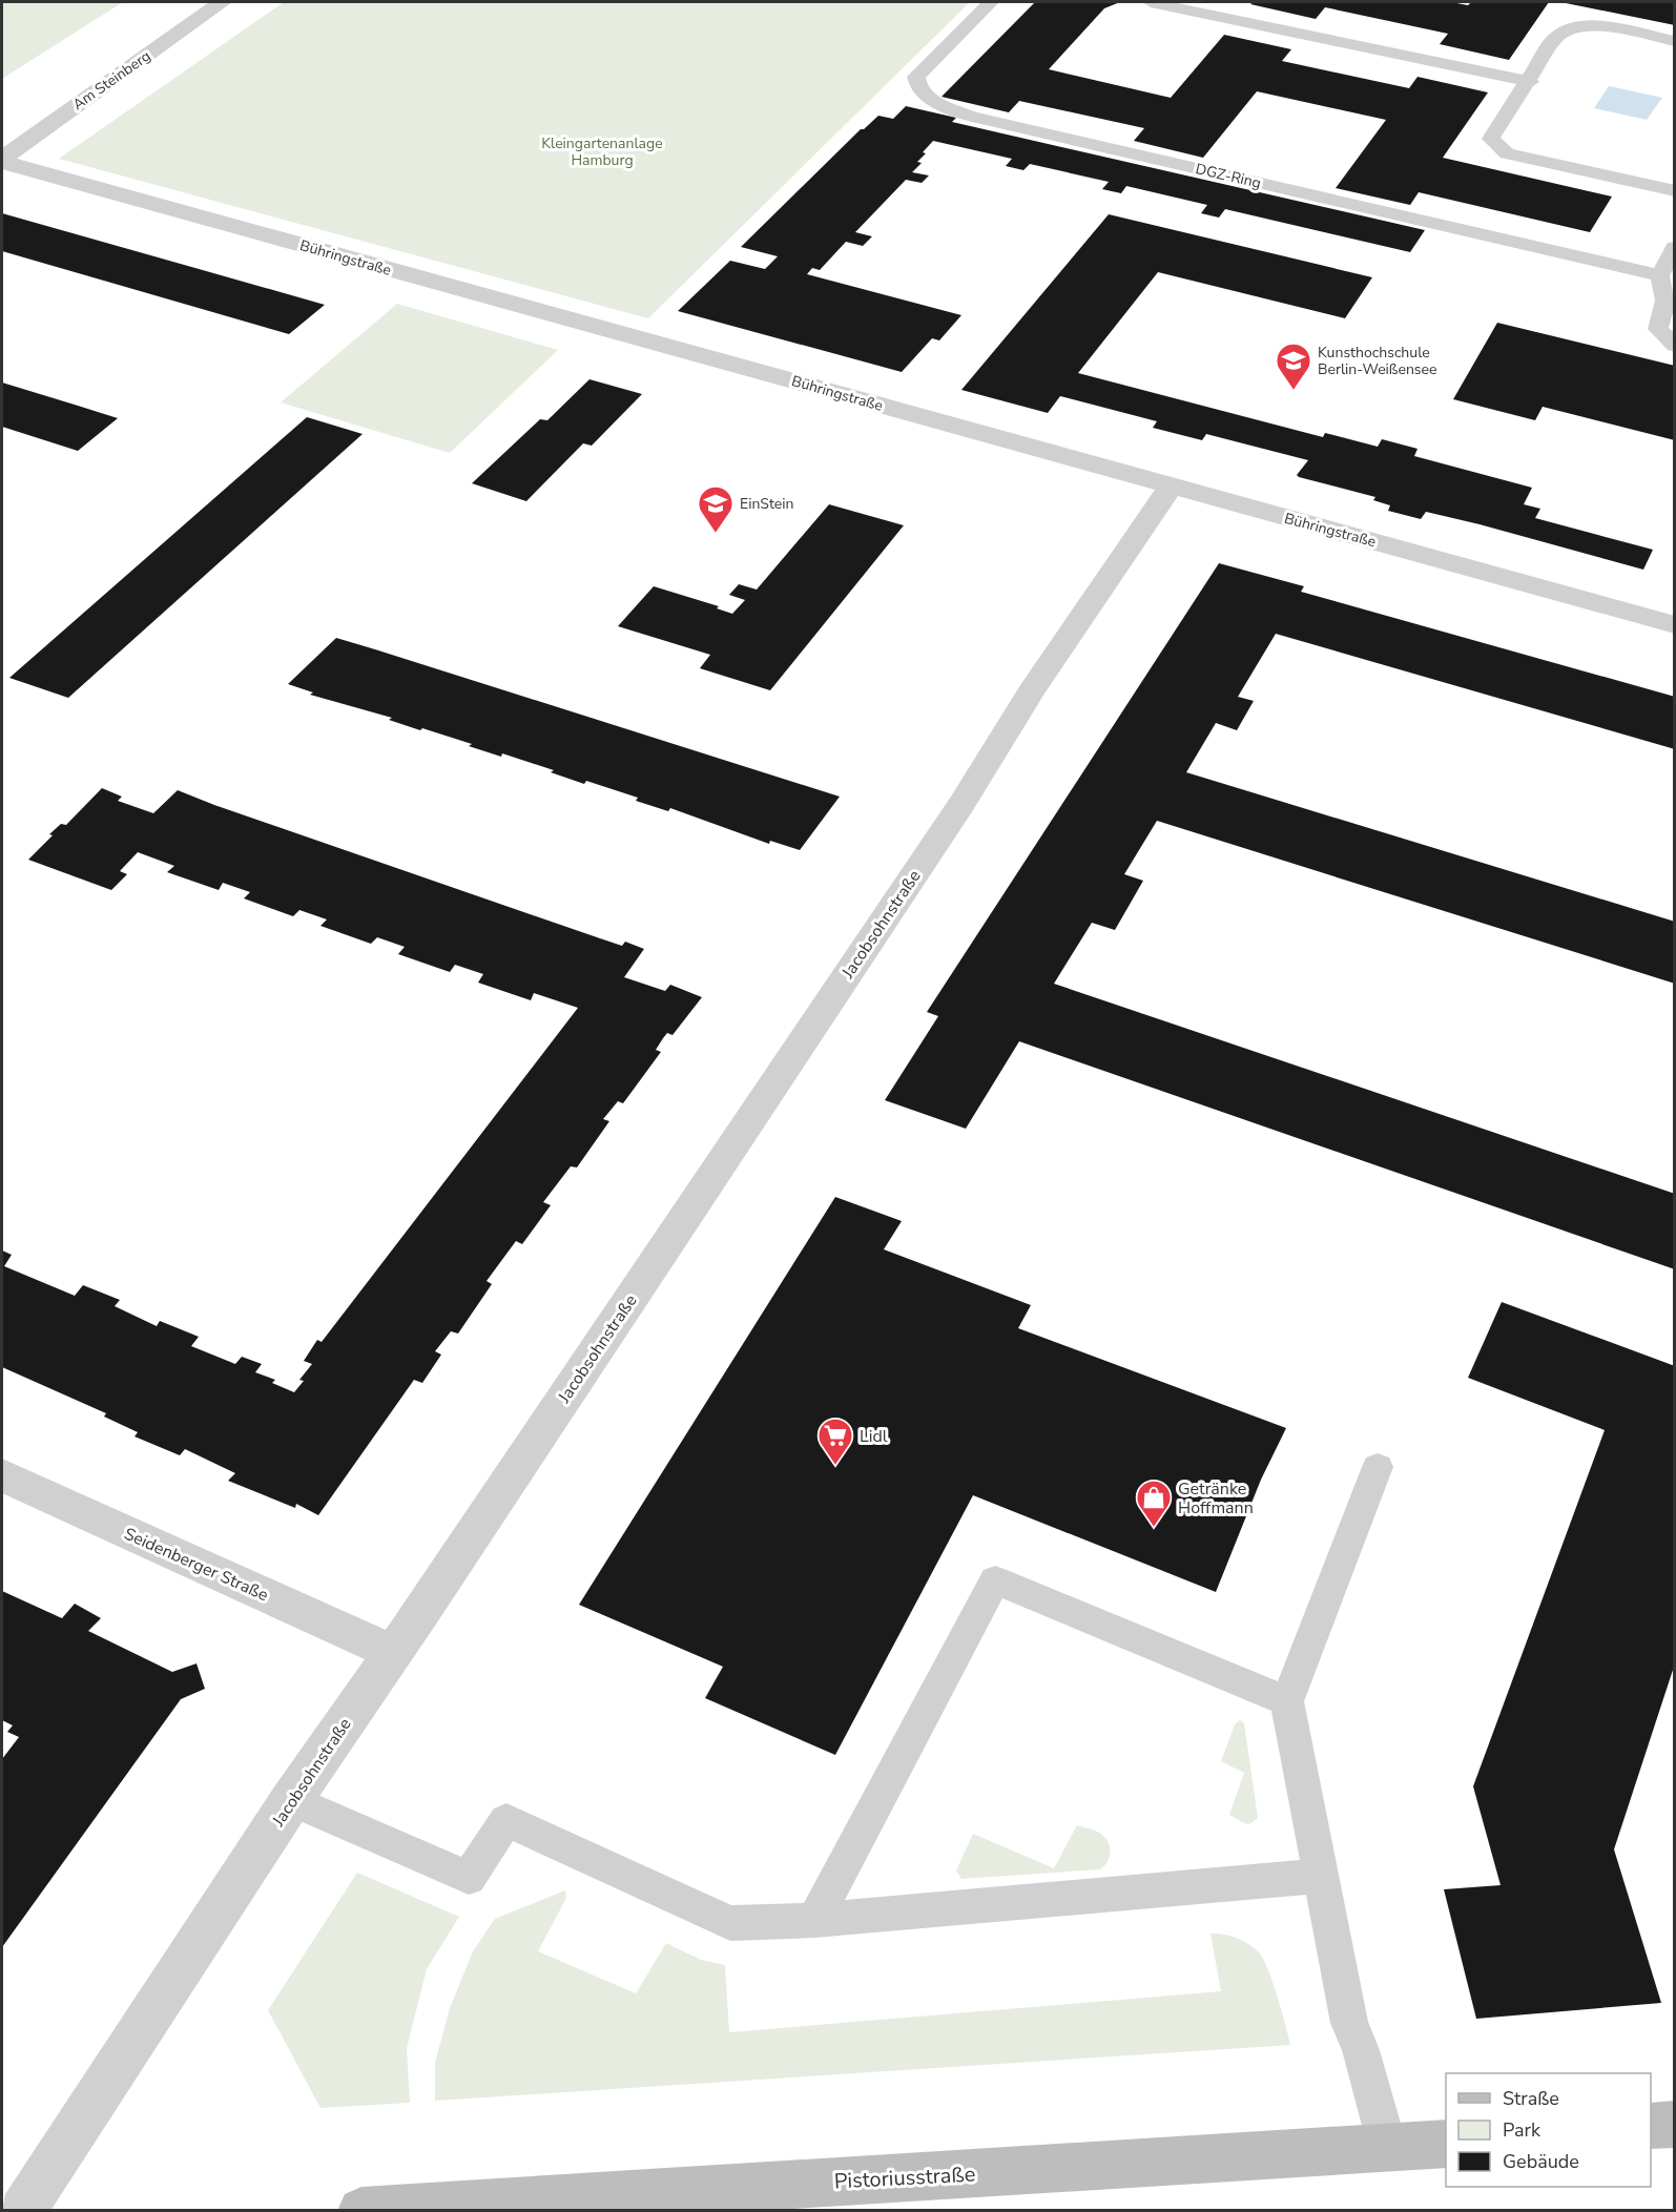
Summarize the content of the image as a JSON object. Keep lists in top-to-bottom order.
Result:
{
  "streets": {
    "street": [
      "Am Steinberg",
      "Bühringstraße",
      "Jacobsohnstraße",
      "Seidenberger Straße",
      "Pistoriusstraße"
    ],
    "lane": ["DGZ-Ring"]
  },
  "crossings": [
    ["Am Steinberg", "Bühringstraße"],
    ["Bühringstraße", "Jacobsohnstraße"],
    ["Jacobsohnstraße", "Seidenberger Straße"]
  ],
  "parks": ["Kleingartenanlage Hamburg"],
  "places": {
    "school or university": ["Kunsthochschule Berlin-Weißensee", "EinStein"],
    "supermarket": ["Lidl"],
    "shop": ["Getränke Hoffmann"]
  },
  "legend": ["Straße", "Park", "Gebäude"]
}
